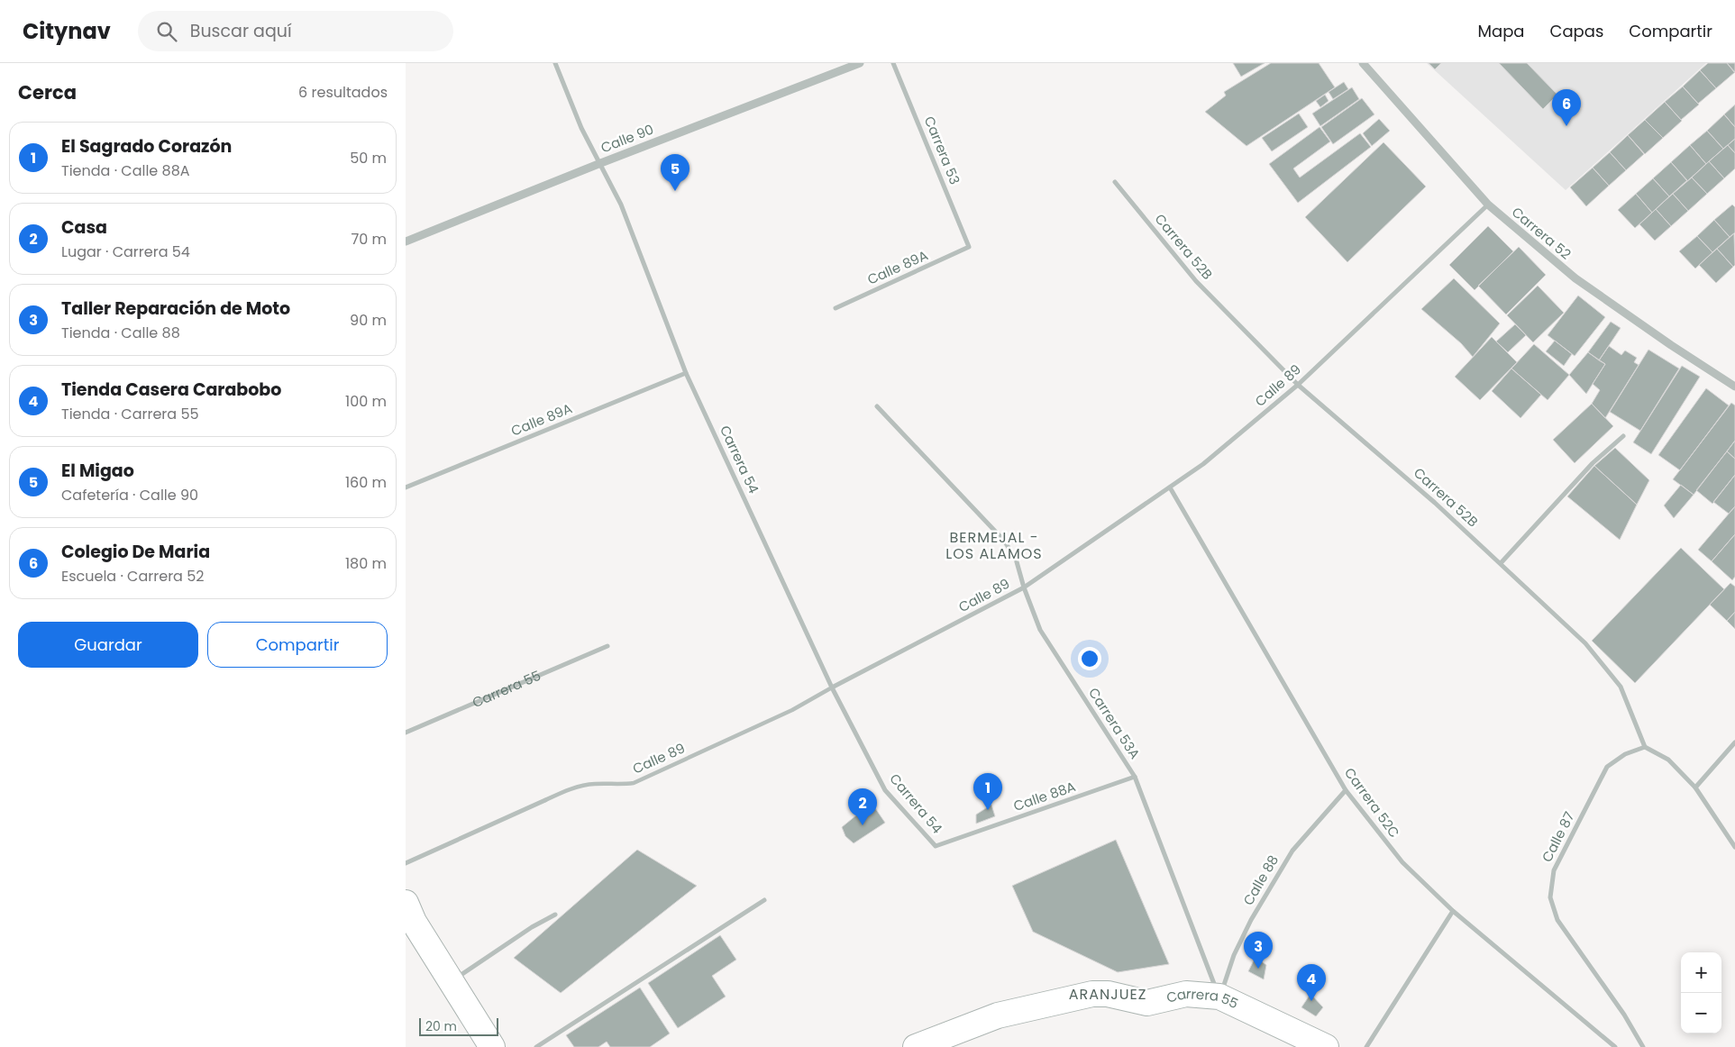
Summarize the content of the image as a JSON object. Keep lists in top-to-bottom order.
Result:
{
  "streets": {
    "main road": ["Carrera 55"],
    "street": [
      "Calle 90",
      "Carrera 53",
      "Carrera 52",
      "Carrera 52B",
      "Calle 89A",
      "Calle 89",
      "Carrera 54",
      "Carrera 53A",
      "Calle 88A",
      "Carrera 52C",
      "Calle 87",
      "Calle 88"
    ]
  },
  "crossings": [
    ["Calle 90", "Carrera 54"],
    ["Carrera 53", "Calle 89A"],
    ["Carrera 52", "Calle 89"],
    ["Carrera 52B", "Calle 89"],
    ["Carrera 52B", "Calle 87"],
    ["Calle 89A", "Carrera 54"],
    ["Calle 89", "Carrera 54"],
    ["Calle 89", "Carrera 53A"],
    ["Calle 89", "Carrera 52C"],
    ["Carrera 54", "Calle 88A"],
    ["Carrera 55", "Carrera 53A"],
    ["Carrera 55", "Calle 88"],
    ["Carrera 53A", "Calle 88A"],
    ["Carrera 53A", "Calle 88"],
    ["Carrera 52C", "Calle 88"]
  ],
  "districts": ["BERMEJAL - LOS ALAMOS", "ARANJUEZ"],
  "scale_bar": "20 m",
  "page": {
    "header": "Citynav",
    "search": "Buscar aquí",
    "nav": ["Mapa", "Capas", "Compartir"],
    "heading": ["Cerca", "6 resultados"],
    "pins": [
      "6",
      "5",
      "1",
      "2",
      "3",
      "4"
    ],
    "list": [
      {
        "mark": "1",
        "name": "El Sagrado Corazón",
        "note": "Tienda · Calle 88A",
        "value": "50 m"
      },
      {
        "mark": "2",
        "name": "Casa",
        "note": "Lugar · Carrera 54",
        "value": "70 m"
      },
      {
        "mark": "3",
        "name": "Taller Reparación de Moto",
        "note": "Tienda · Calle 88",
        "value": "90 m"
      },
      {
        "mark": "4",
        "name": "Tienda Casera Carabobo",
        "note": "Tienda · Carrera 55",
        "value": "100 m"
      },
      {
        "mark": "5",
        "name": "El Migao",
        "note": "Cafetería · Calle 90",
        "value": "160 m"
      },
      {
        "mark": "6",
        "name": "Colegio De Maria",
        "note": "Escuela · Carrera 52",
        "value": "180 m"
      }
    ],
    "buttons": ["Guardar", "Compartir"],
    "map_buttons": ["+", "−"],
    "scale": "20 m"
  }
}
